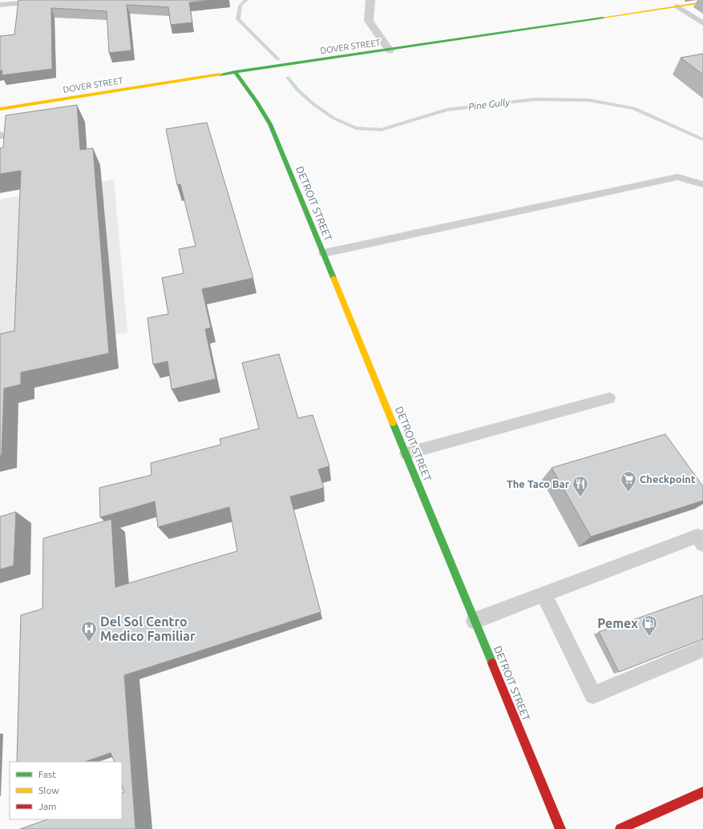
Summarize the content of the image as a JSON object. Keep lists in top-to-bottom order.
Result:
{
  "streets": {
    "street": ["DOVER STREET", "DETROIT STREET"]
  },
  "crossings": [
    ["DOVER STREET", "DETROIT STREET"]
  ],
  "water": ["Pine Gully"],
  "places": {
    "supermarket": ["Checkpoint"],
    "restaurant": ["The Taco Bar"],
    "fuel station": ["Pemex"],
    "hospital": ["Del Sol Centro Medico Familiar"]
  },
  "legend": ["Fast", "Slow", "Jam"]
}
